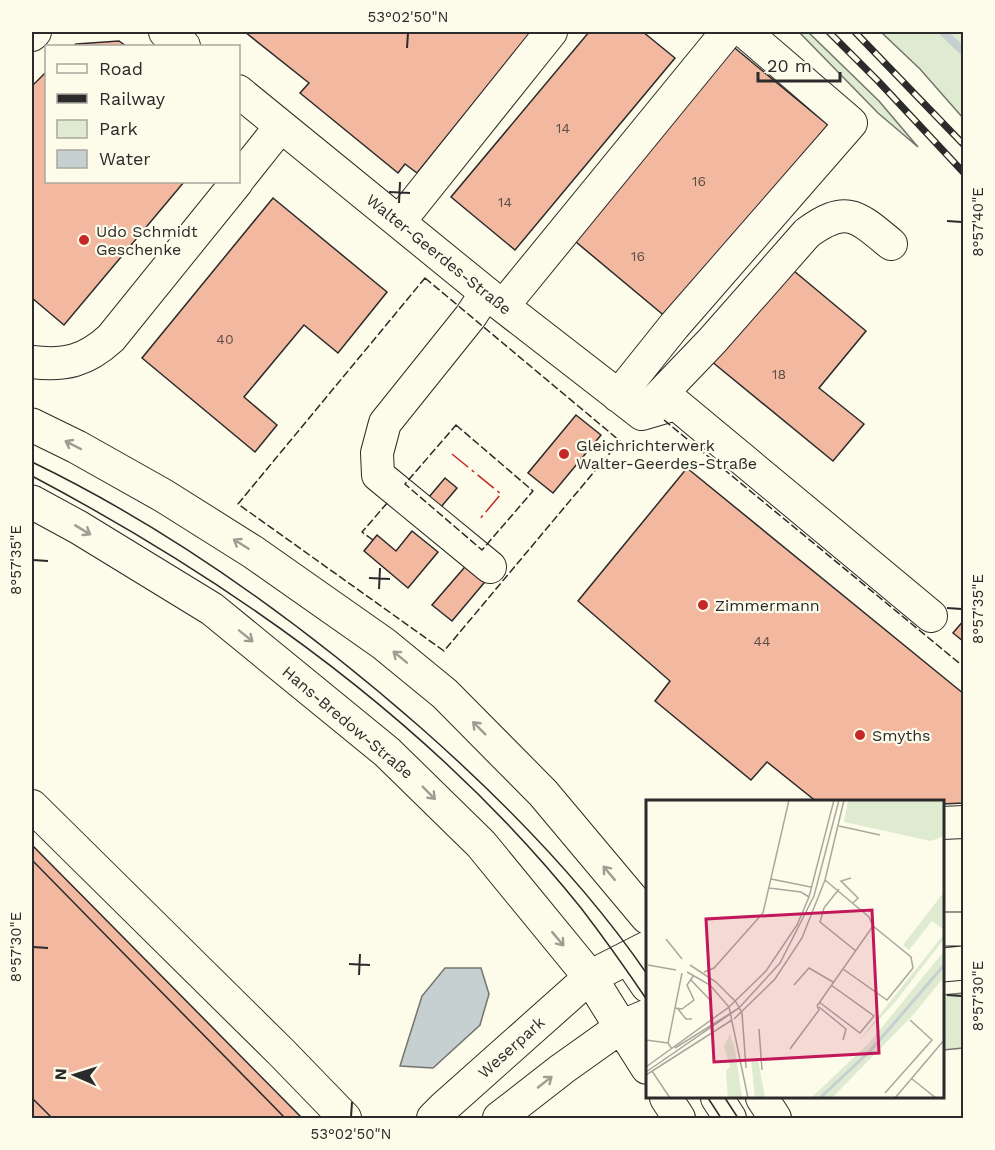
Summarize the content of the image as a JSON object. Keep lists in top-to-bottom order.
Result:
{
  "streets": {
    "main road": ["Hans-Bredow-Straße"],
    "street": ["Walter-Geerdes-Straße", "Weserpark"]
  },
  "crossings": [
    ["Hans-Bredow-Straße", "Weserpark"]
  ],
  "places": [
    "Udo Schmidt Geschenke",
    "Gleichrichterwerk Walter-Geerdes-Straße",
    "Zimmermann",
    "Smyths"
  ],
  "house_numbers": [
    "14",
    "16",
    "14",
    "16",
    "40",
    "18",
    "44"
  ],
  "legend": [
    "Road",
    "Railway",
    "Park",
    "Water"
  ],
  "scale_bar": "20 m",
  "north": "left",
  "coordinates": [
    "53°02'50\"N",
    "8°57'40\"E",
    "8°57'35\"E",
    "8°57'30\"E"
  ]
}
